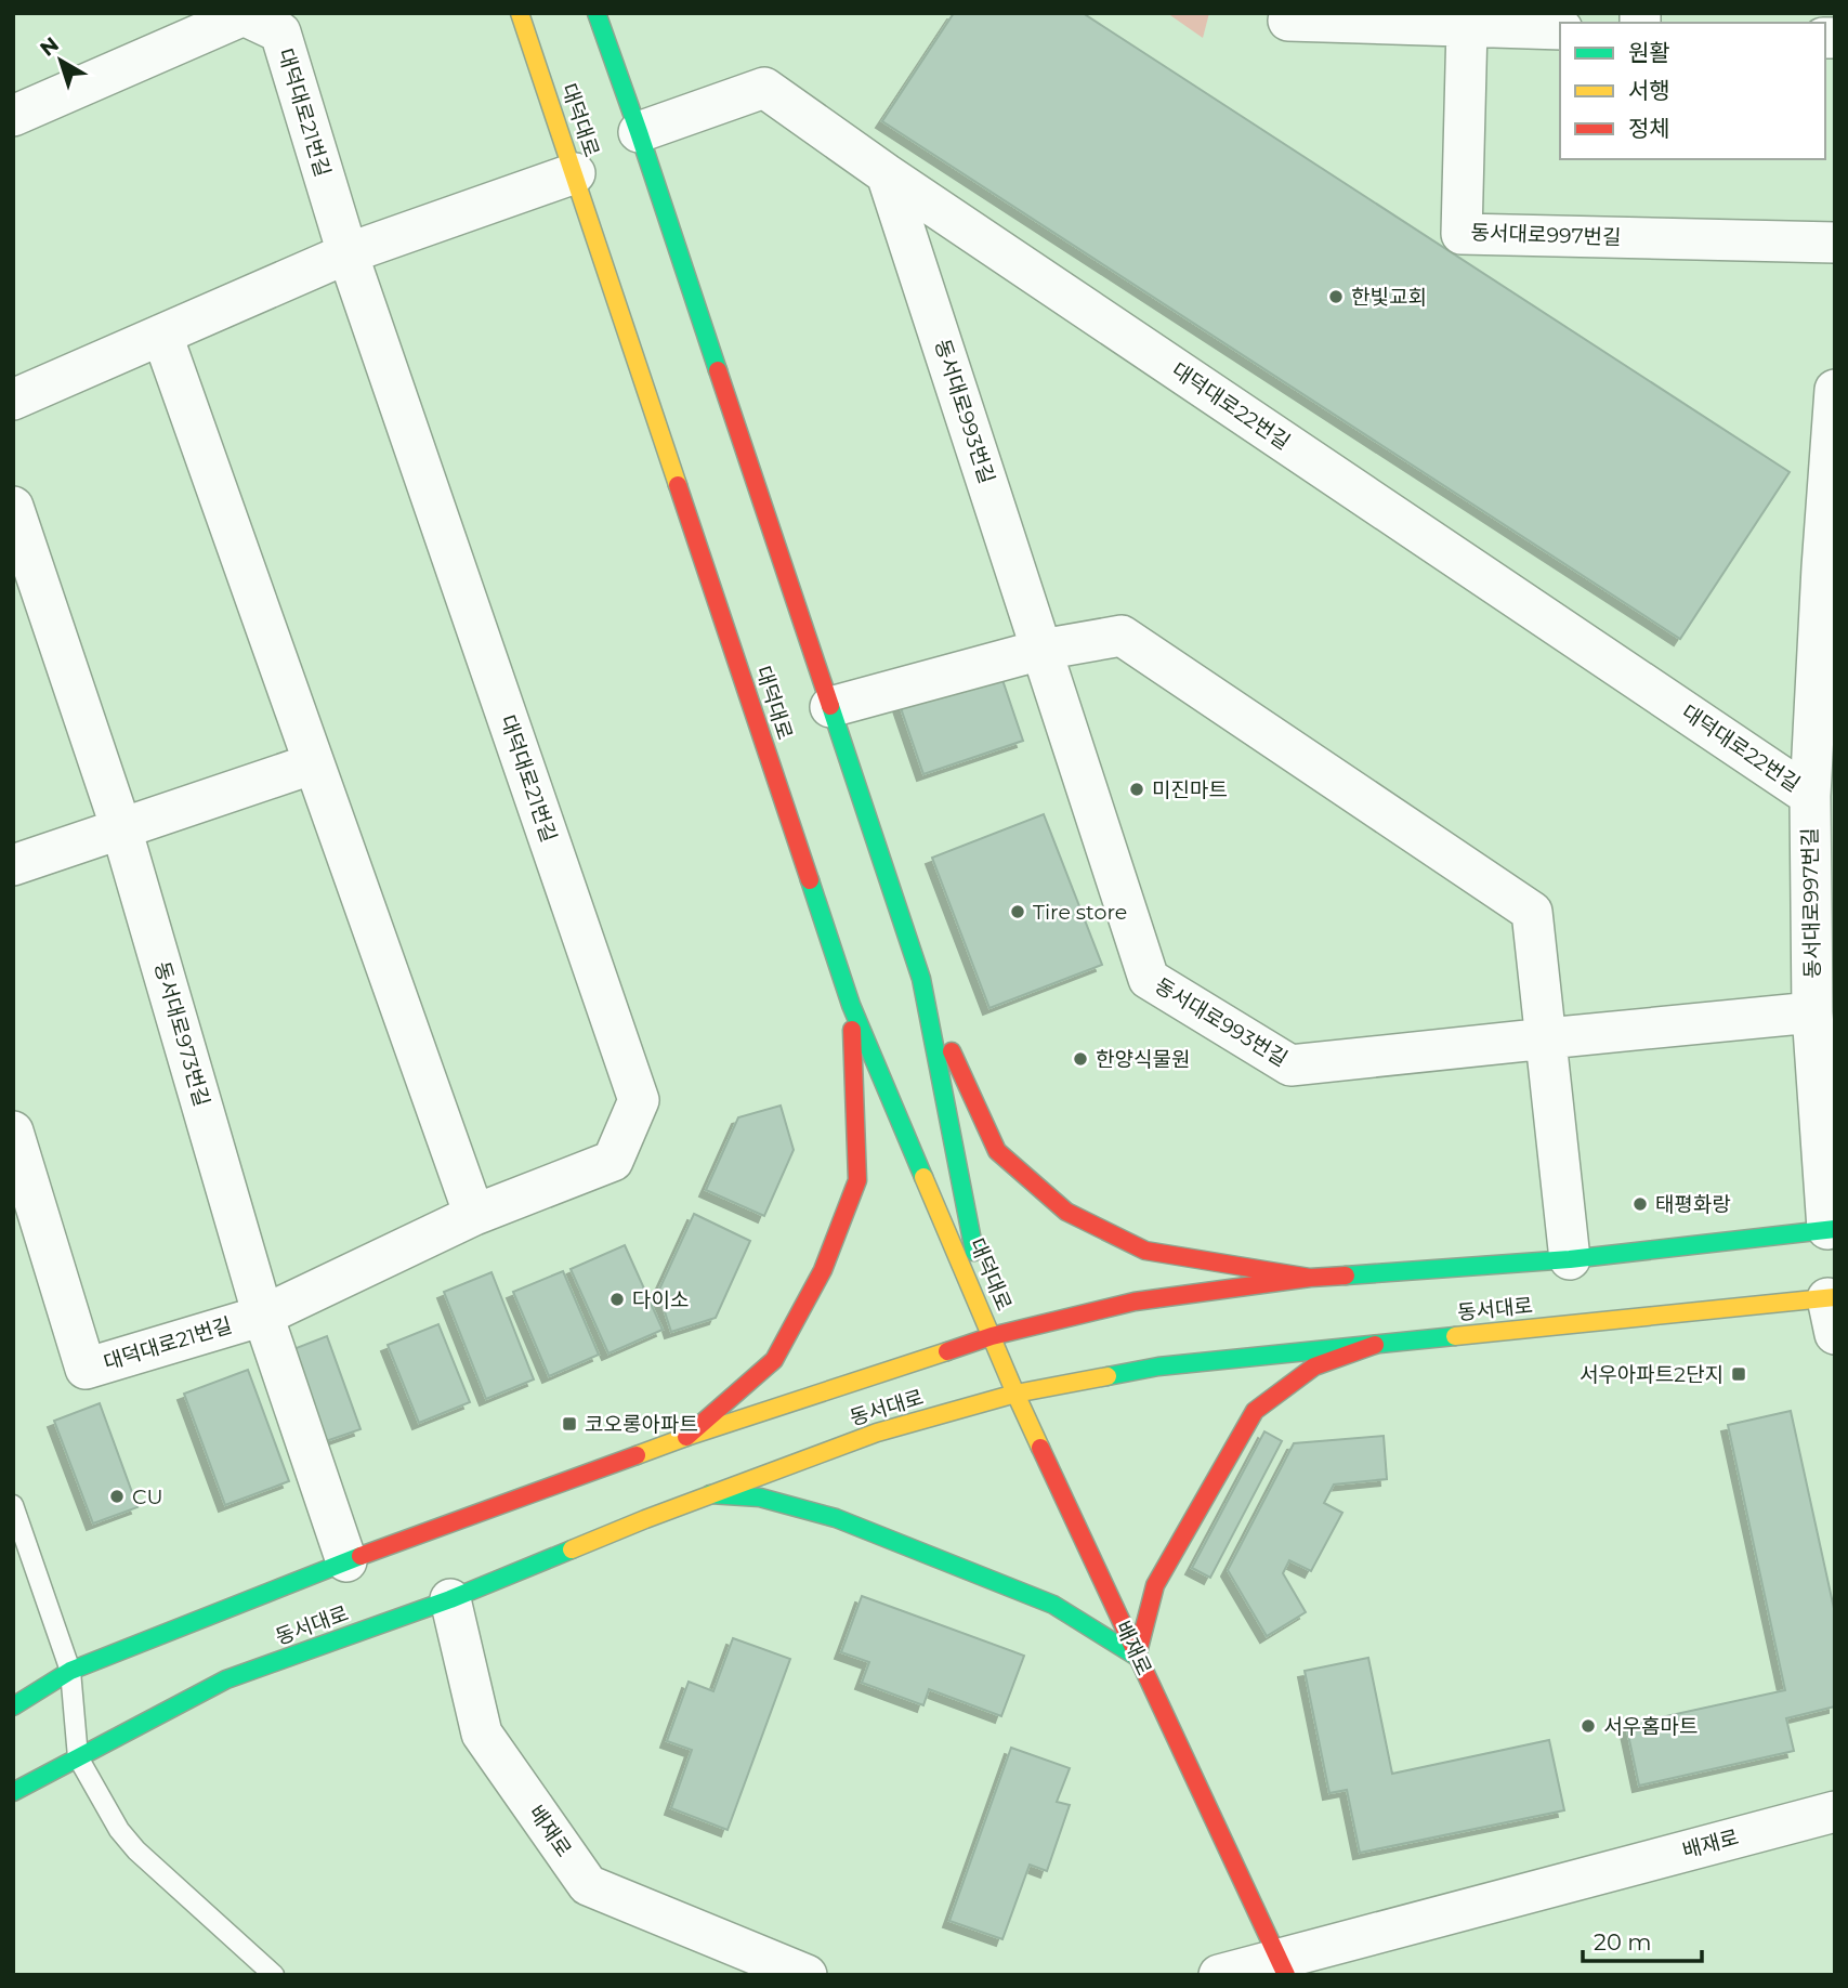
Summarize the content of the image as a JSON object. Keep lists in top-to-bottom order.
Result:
{
  "streets": {
    "main road": ["대덕대로", "동서대로", "배재로"],
    "street": [
      "대덕대로21번길",
      "동서대로997번길",
      "대덕대로22번길",
      "동서대로993번길",
      "동서대로973번길"
    ]
  },
  "crossings": [
    ["대덕대로21번길", "동서대로973번길"],
    ["대덕대로", "대덕대로22번길"],
    ["대덕대로", "동서대로"],
    ["대덕대로", "배재로"],
    ["동서대로997번길", "대덕대로22번길"],
    ["동서대로997번길", "동서대로"],
    ["대덕대로22번길", "동서대로993번길"],
    ["동서대로973번길", "동서대로"],
    ["동서대로", "배재로"]
  ],
  "places": {
    "other": [
      "한빛교회",
      "미진마트",
      "Tire store",
      "한양식물원",
      "태평화랑",
      "다이소",
      "CU",
      "서우홈마트"
    ],
    "transit": ["서우아파트2단지", "코오롱아파트"]
  },
  "legend": ["원활", "서행", "정체"],
  "scale_bar": "20 m",
  "north": "top left"
}
